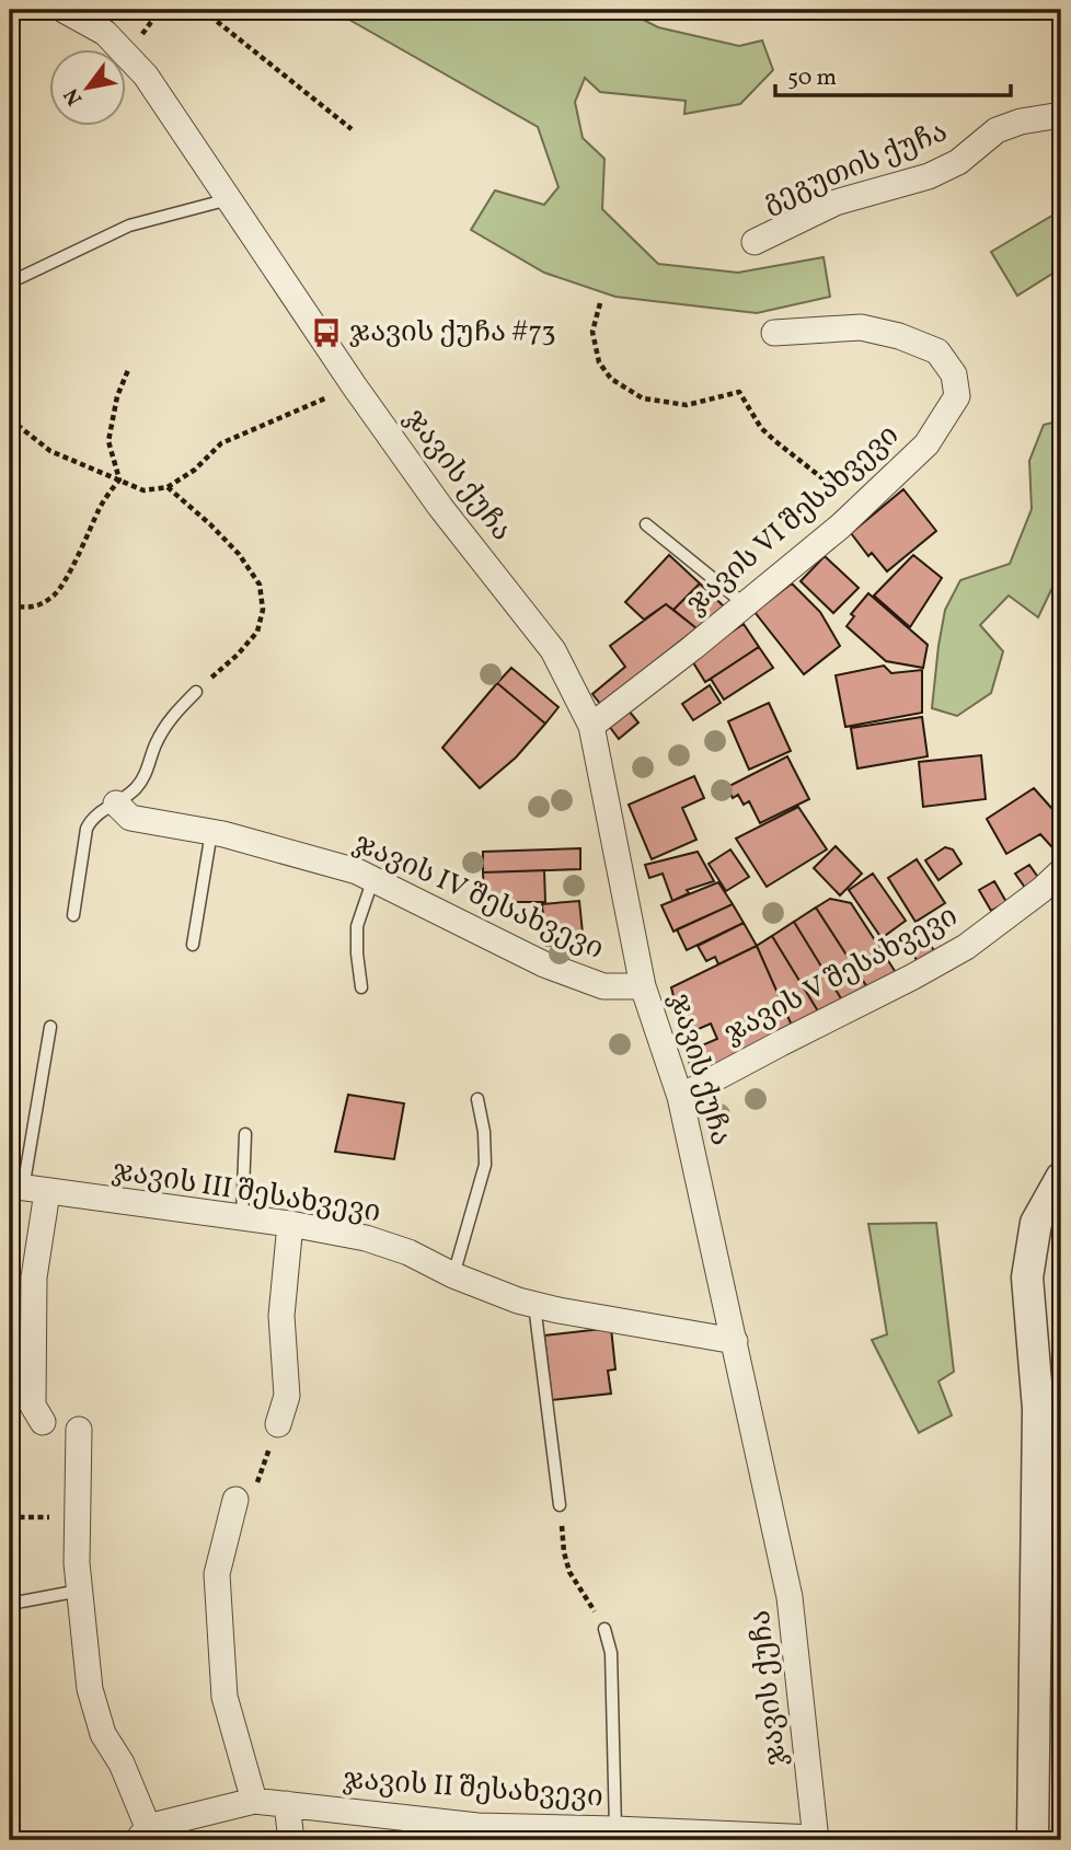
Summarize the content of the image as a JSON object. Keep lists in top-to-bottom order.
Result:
{
  "streets": {
    "street": [
      "გეგუთის ქუჩა",
      "ჯავის ქუჩა",
      "ჯავის VI შესახვევი",
      "ჯავის IV შესახვევი",
      "ჯავის V შესახვევი",
      "ჯავის III შესახვევი",
      "ჯავის II შესახვევი"
    ]
  },
  "crossings": [
    ["ჯავის ქუჩა", "ჯავის VI შესახვევი"],
    ["ჯავის ქუჩა", "ჯავის IV შესახვევი"],
    ["ჯავის ქუჩა", "ჯავის V შესახვევი"],
    ["ჯავის ქუჩა", "ჯავის III შესახვევი"],
    ["ჯავის ქუჩა", "ჯავის II შესახვევი"]
  ],
  "places": {
    "bus stop": ["ჯავის ქუჩა #73"]
  },
  "scale_bar": "50 m",
  "north": "bottom left"
}
